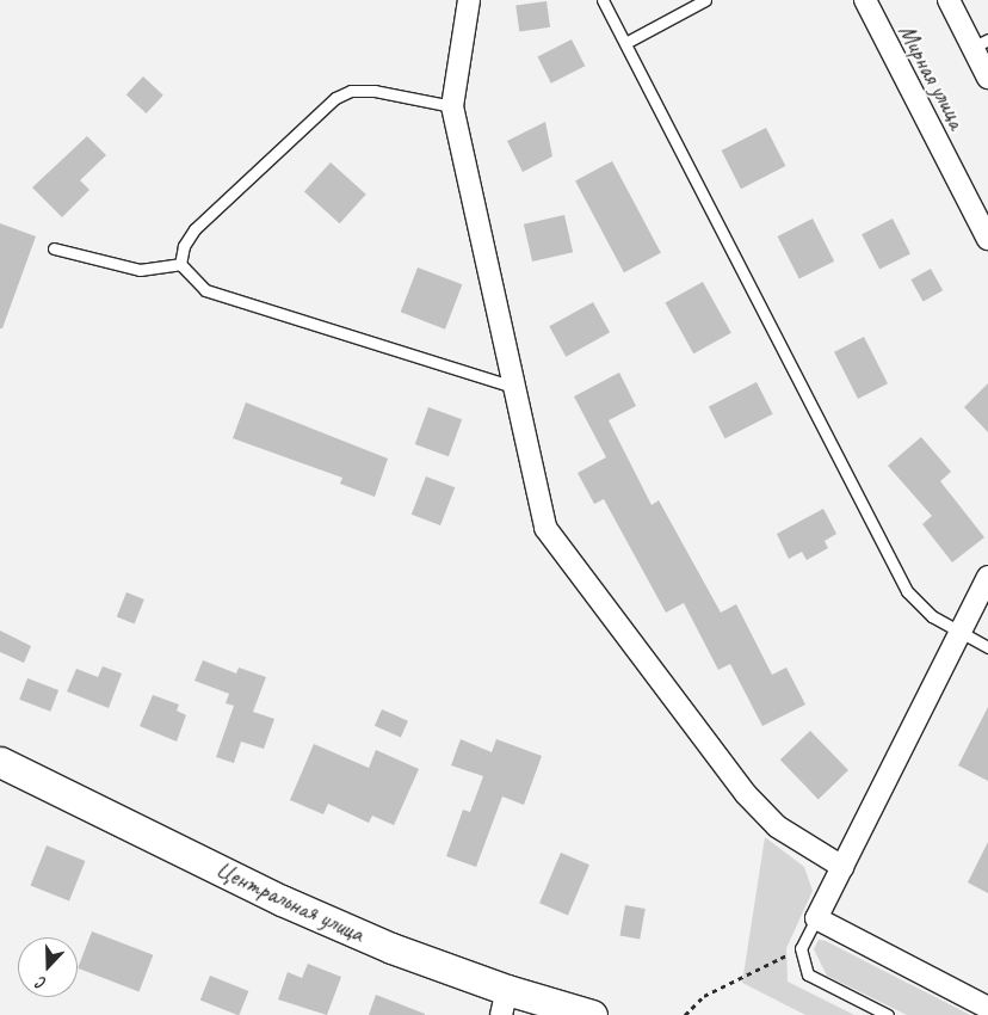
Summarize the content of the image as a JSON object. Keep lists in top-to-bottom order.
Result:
{
  "streets": {
    "street": ["Мирная улица", "Центральная улица"]
  },
  "north": "bottom"
}
